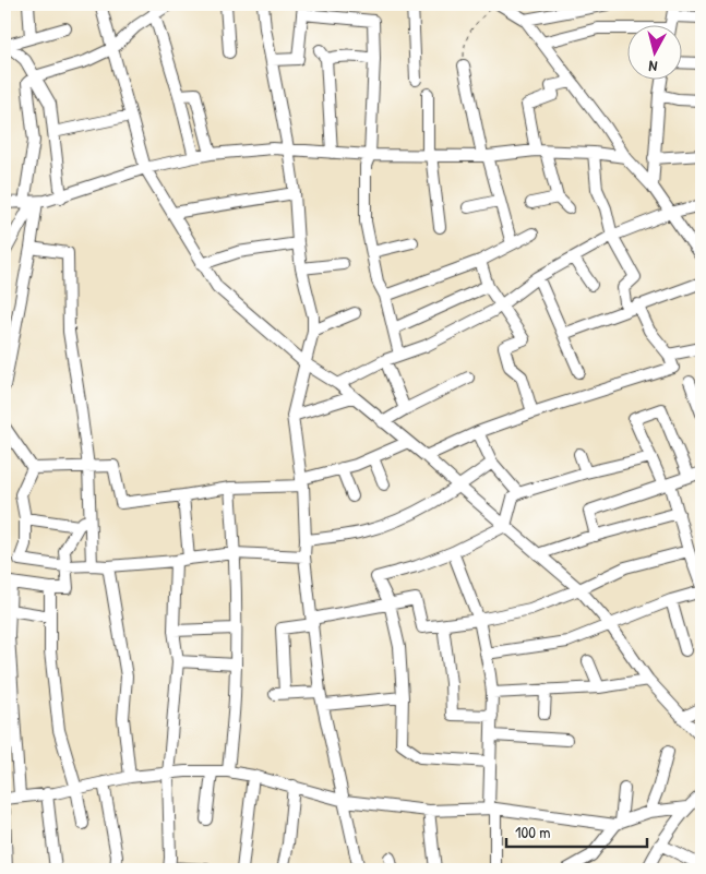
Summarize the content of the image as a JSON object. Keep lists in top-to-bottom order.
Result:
{
  "scale_bar": "100 m",
  "north": "bottom"
}
